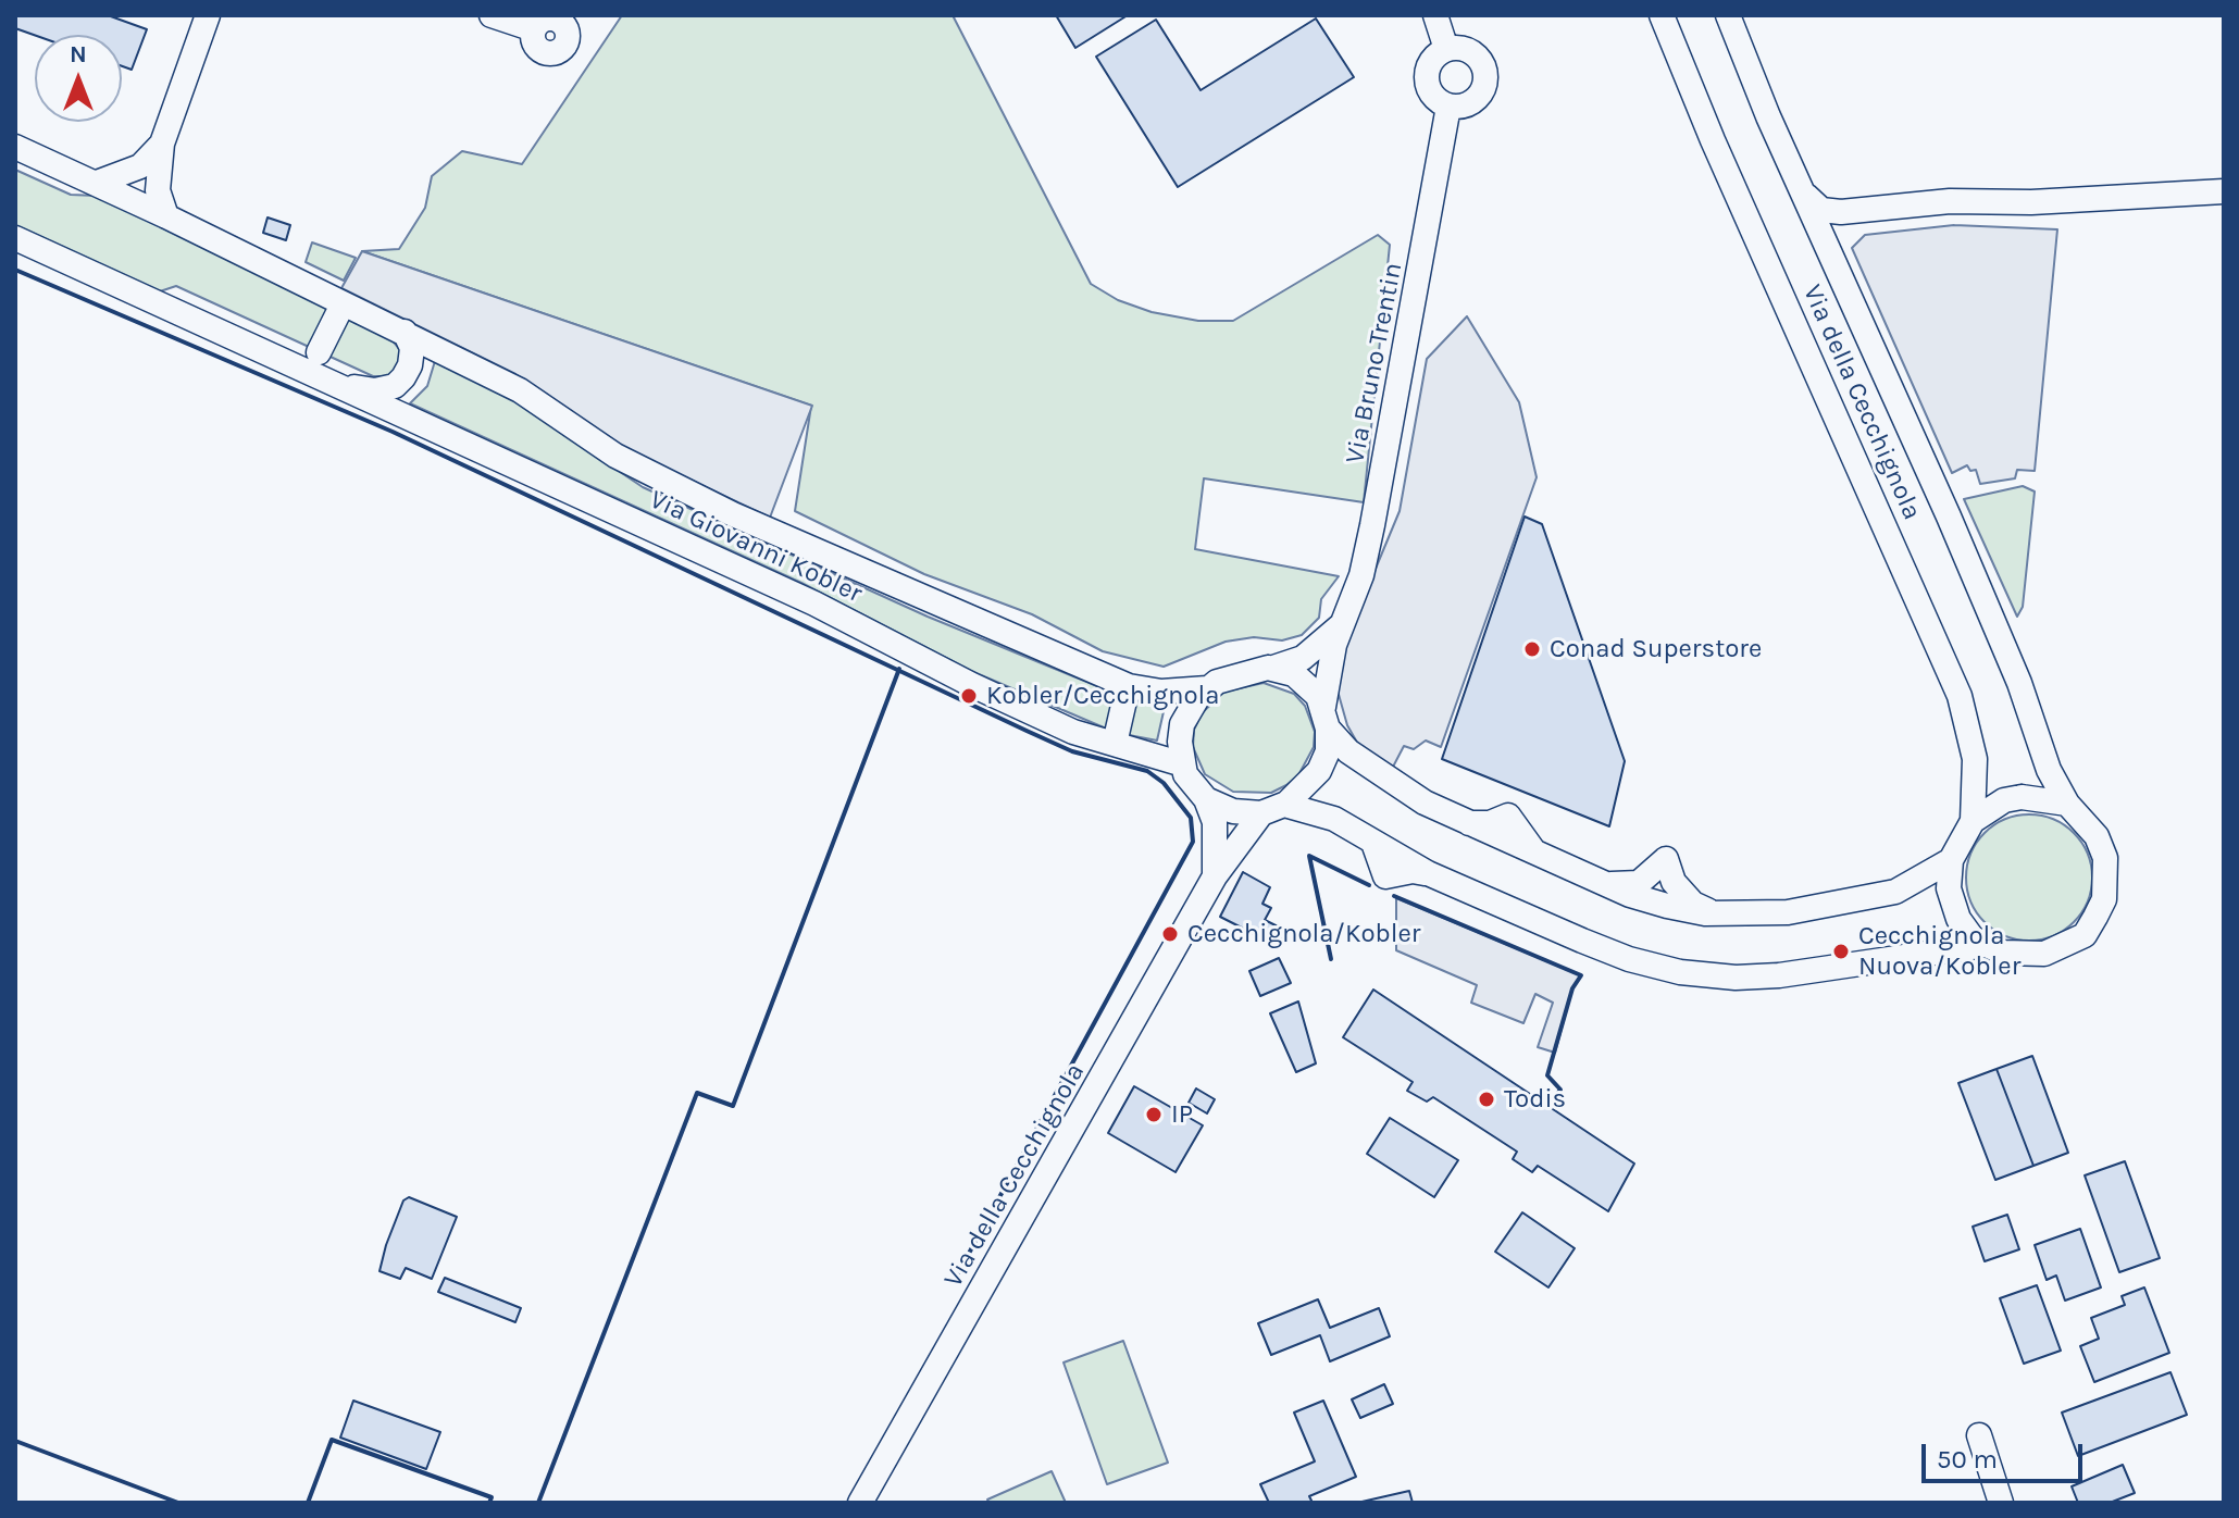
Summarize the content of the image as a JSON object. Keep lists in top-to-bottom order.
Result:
{
  "streets": {
    "street": ["Via Bruno Trentin", "Via della Cecchignola", "Via Giovanni Kobler"]
  },
  "crossings": [
    ["Via Bruno Trentin", "Via della Cecchignola"],
    ["Via Bruno Trentin", "Via Giovanni Kobler"],
    ["Via della Cecchignola", "Via Giovanni Kobler"]
  ],
  "places": [
    "Conad Superstore",
    "Kobler/Cecchignola",
    "Cecchignola/Kobler",
    "Cecchignola Nuova/Kobler",
    "Todis",
    "IP"
  ],
  "scale_bar": "50 m",
  "north": "top"
}
